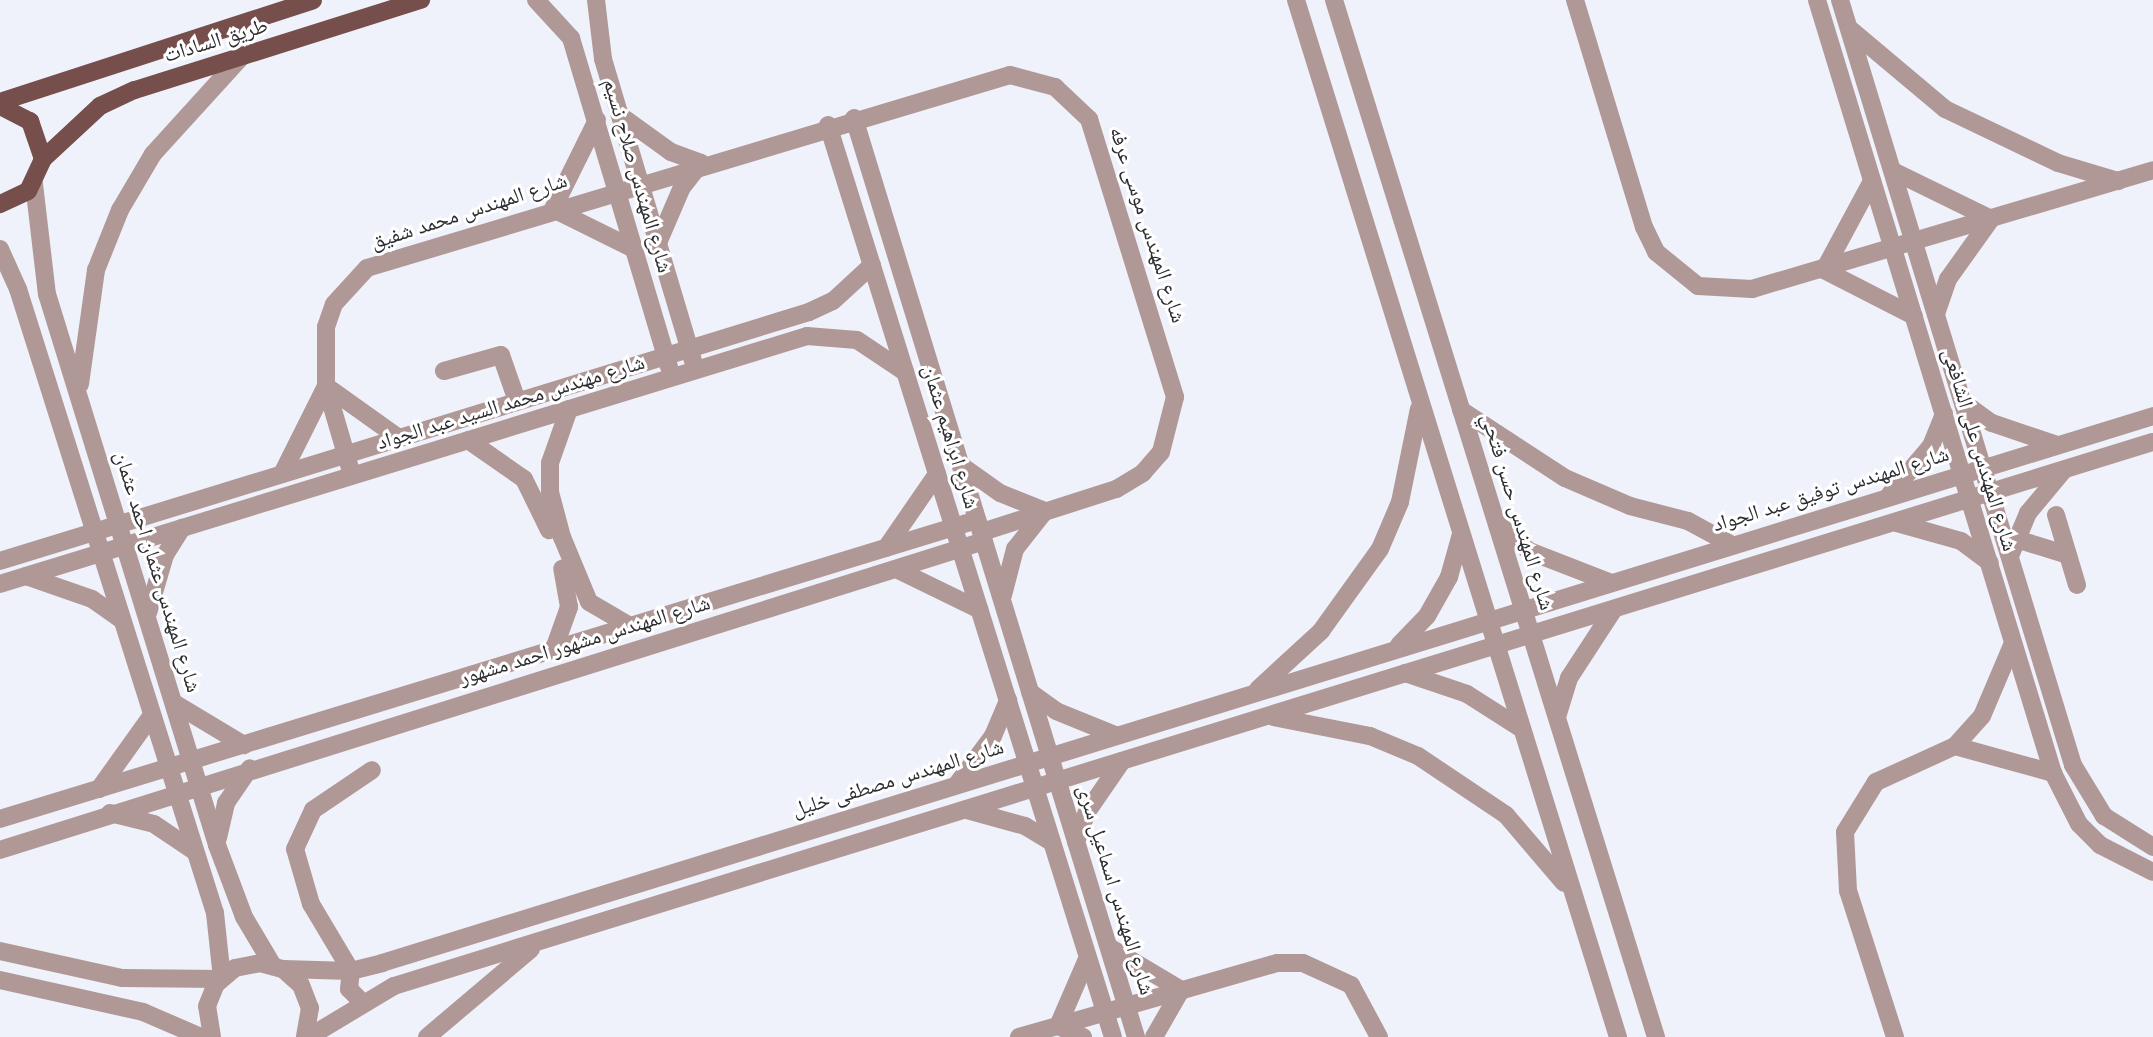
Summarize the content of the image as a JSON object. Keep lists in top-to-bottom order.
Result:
{
  "streets": {
    "main road": ["طريق السادات"],
    "street": [
      "شارع المهندس صلاح نسيم",
      "شارع المهندس محمد شفيق",
      "شارع المهندس موسى عرفه",
      "شارع مهندس محمد السيد عبد الجواد",
      "شارع ابراهيم عثمان",
      "شارع المهندس على الشافعى",
      "شارع المهندس توفيق عبد الجواد",
      "شارع المهندس حسن فتحي",
      "شارع المهندس عثمان احمد عثمان",
      "شارع المهندس مشهور احمد مشهور",
      "شارع المهندس مصطفى خليل",
      "شارع المهندس اسماعيل سرى"
    ]
  },
  "crossings": [
    ["شارع المهندس صلاح نسيم", "شارع المهندس محمد شفيق"],
    ["شارع المهندس صلاح نسيم", "شارع المهندس موسى عرفه"],
    ["شارع المهندس صلاح نسيم", "شارع مهندس محمد السيد عبد الجواد"],
    ["شارع المهندس محمد شفيق", "شارع المهندس موسى عرفه"],
    ["شارع المهندس محمد شفيق", "شارع مهندس محمد السيد عبد الجواد"],
    ["شارع المهندس موسى عرفه", "شارع ابراهيم عثمان"],
    ["شارع المهندس موسى عرفه", "شارع المهندس مشهور احمد مشهور"],
    ["شارع مهندس محمد السيد عبد الجواد", "شارع ابراهيم عثمان"],
    ["شارع مهندس محمد السيد عبد الجواد", "شارع المهندس عثمان احمد عثمان"],
    ["شارع ابراهيم عثمان", "شارع المهندس مشهور احمد مشهور"],
    ["شارع ابراهيم عثمان", "شارع المهندس مصطفى خليل"],
    ["شارع ابراهيم عثمان", "شارع المهندس اسماعيل سرى"],
    ["شارع المهندس على الشافعى", "شارع المهندس توفيق عبد الجواد"],
    ["شارع المهندس توفيق عبد الجواد", "شارع المهندس حسن فتحي"],
    ["شارع المهندس توفيق عبد الجواد", "شارع المهندس مصطفى خليل"],
    ["شارع المهندس حسن فتحي", "شارع المهندس مصطفى خليل"],
    ["شارع المهندس عثمان احمد عثمان", "شارع المهندس مشهور احمد مشهور"],
    ["شارع المهندس عثمان احمد عثمان", "شارع المهندس مصطفى خليل"],
    ["شارع المهندس مصطفى خليل", "شارع المهندس اسماعيل سرى"]
  ]
}
